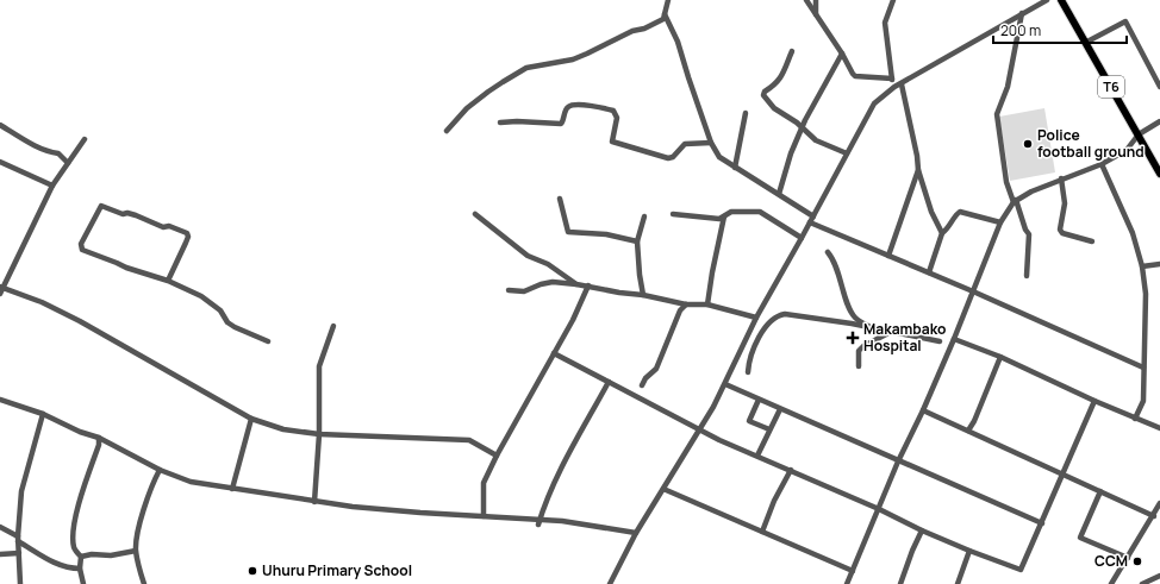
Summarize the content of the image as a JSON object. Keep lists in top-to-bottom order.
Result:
{
  "streets": {
    "highway": ["T6"]
  },
  "places": {
    "other": ["Police football ground", "CCM", "Uhuru Primary School"],
    "health": ["Makambako Hospital"]
  },
  "scale_bar": "200 m"
}
